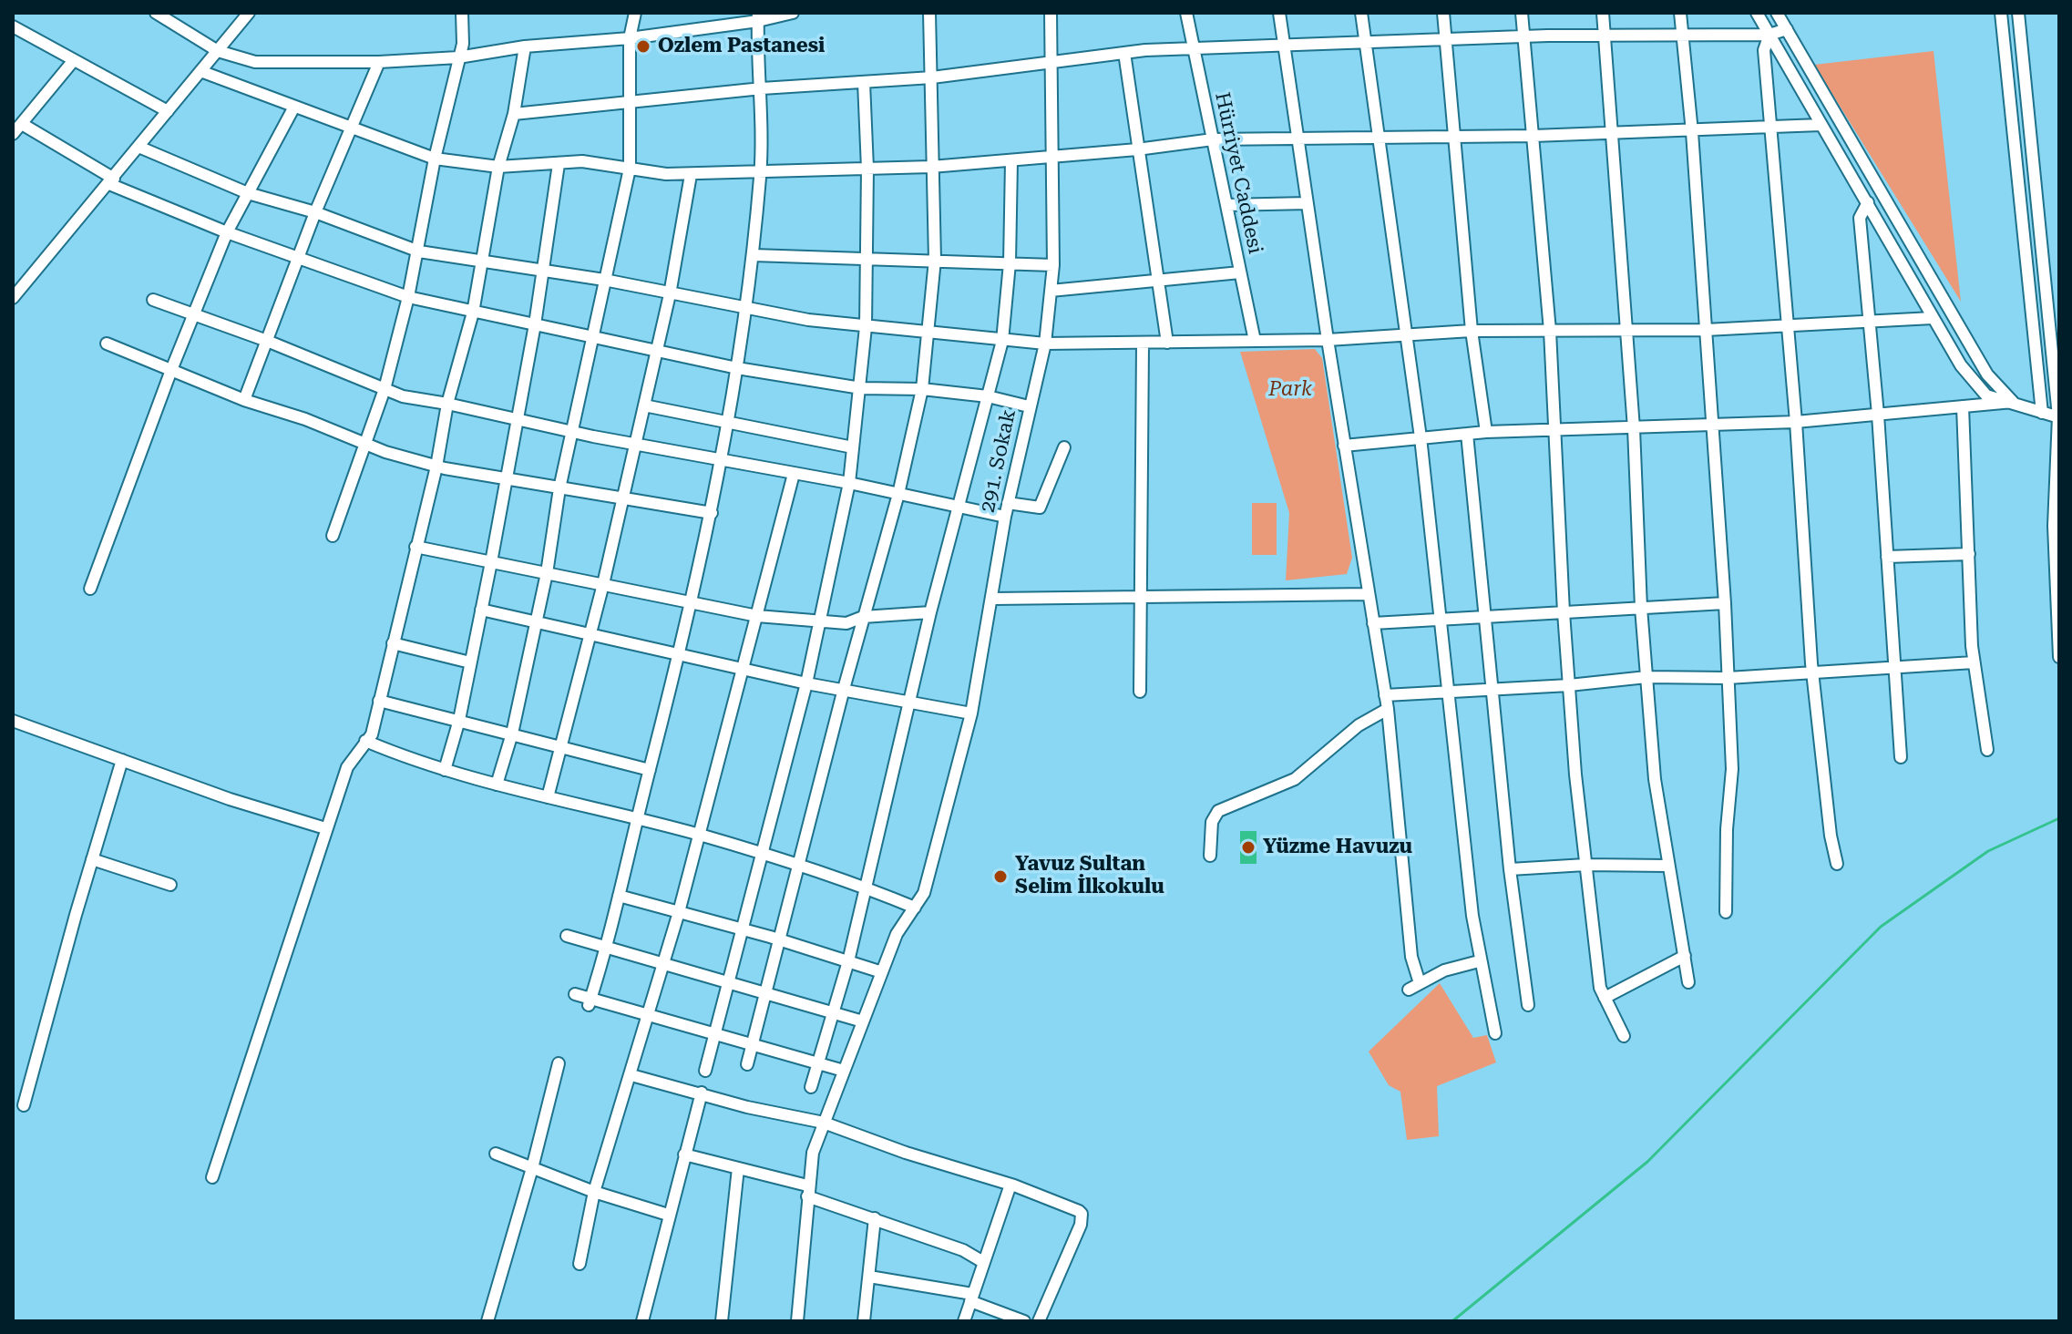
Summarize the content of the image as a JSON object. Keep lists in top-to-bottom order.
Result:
{
  "streets": {
    "street": ["Hürriyet Caddesi", "291. Sokak"]
  },
  "parks": ["Park"],
  "places": ["Ozlem Pastanesi", "Yüzme Havuzu", "Yavuz Sultan Selim İlkokulu"]
}
